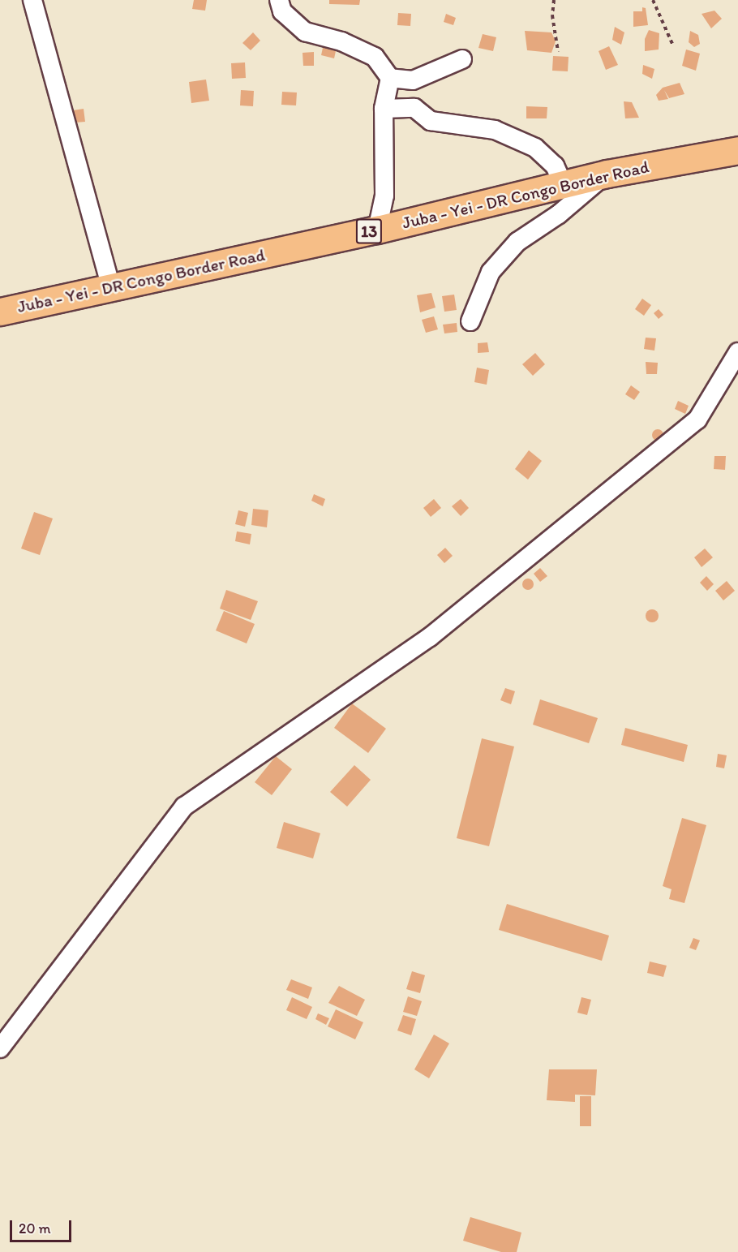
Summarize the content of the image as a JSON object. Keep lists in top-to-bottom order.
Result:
{
  "streets": {
    "main road": ["Juba - Yei - DR Congo Border Road", "13"]
  },
  "scale_bar": "20 m"
}
